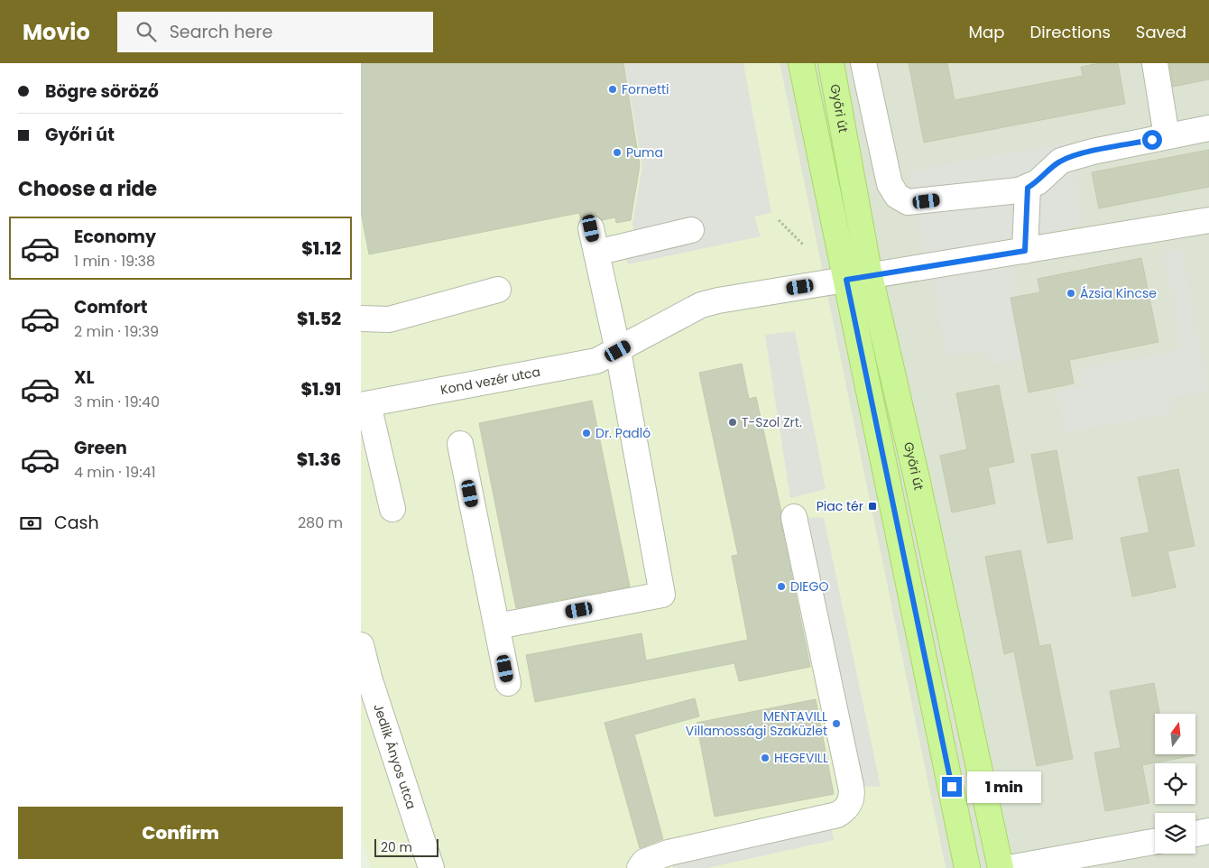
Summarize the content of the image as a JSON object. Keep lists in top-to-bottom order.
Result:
{
  "streets": {
    "main road": ["Győri út"],
    "street": ["Kond vezér utca", "Jedlik Ányos utca"]
  },
  "crossings": [
    ["Győri út", "Kond vezér utca"]
  ],
  "places": {
    "other": [
      "Fornetti",
      "Puma",
      "Ázsia Kincse",
      "T-Szol Zrt.",
      "Dr. Padló",
      "DIEGO",
      "MENTAVILL Villamossági Szaküzlet",
      "HEGEVILL"
    ],
    "transit": ["Piac tér"]
  },
  "scale_bar": "20 m",
  "north": "top",
  "page": {
    "header": "Movio",
    "search": "Search here",
    "nav": ["Map", "Directions", "Saved"],
    "banner": ["Bögre söröző", "Győri út"],
    "heading": "Choose a ride",
    "list": [
      {
        "name": "Economy",
        "note": "1 min · 19:38",
        "value": "$1.12"
      },
      {
        "name": "Comfort",
        "note": "2 min · 19:39",
        "value": "$1.52"
      },
      {
        "name": "XL",
        "note": "3 min · 19:40",
        "value": "$1.91"
      },
      {
        "name": "Green",
        "note": "4 min · 19:41",
        "value": "$1.36"
      }
    ],
    "pay": ["Cash", "280 m"],
    "bubble": "1 min",
    "buttons": "Confirm",
    "scale": "20 m"
  }
}
